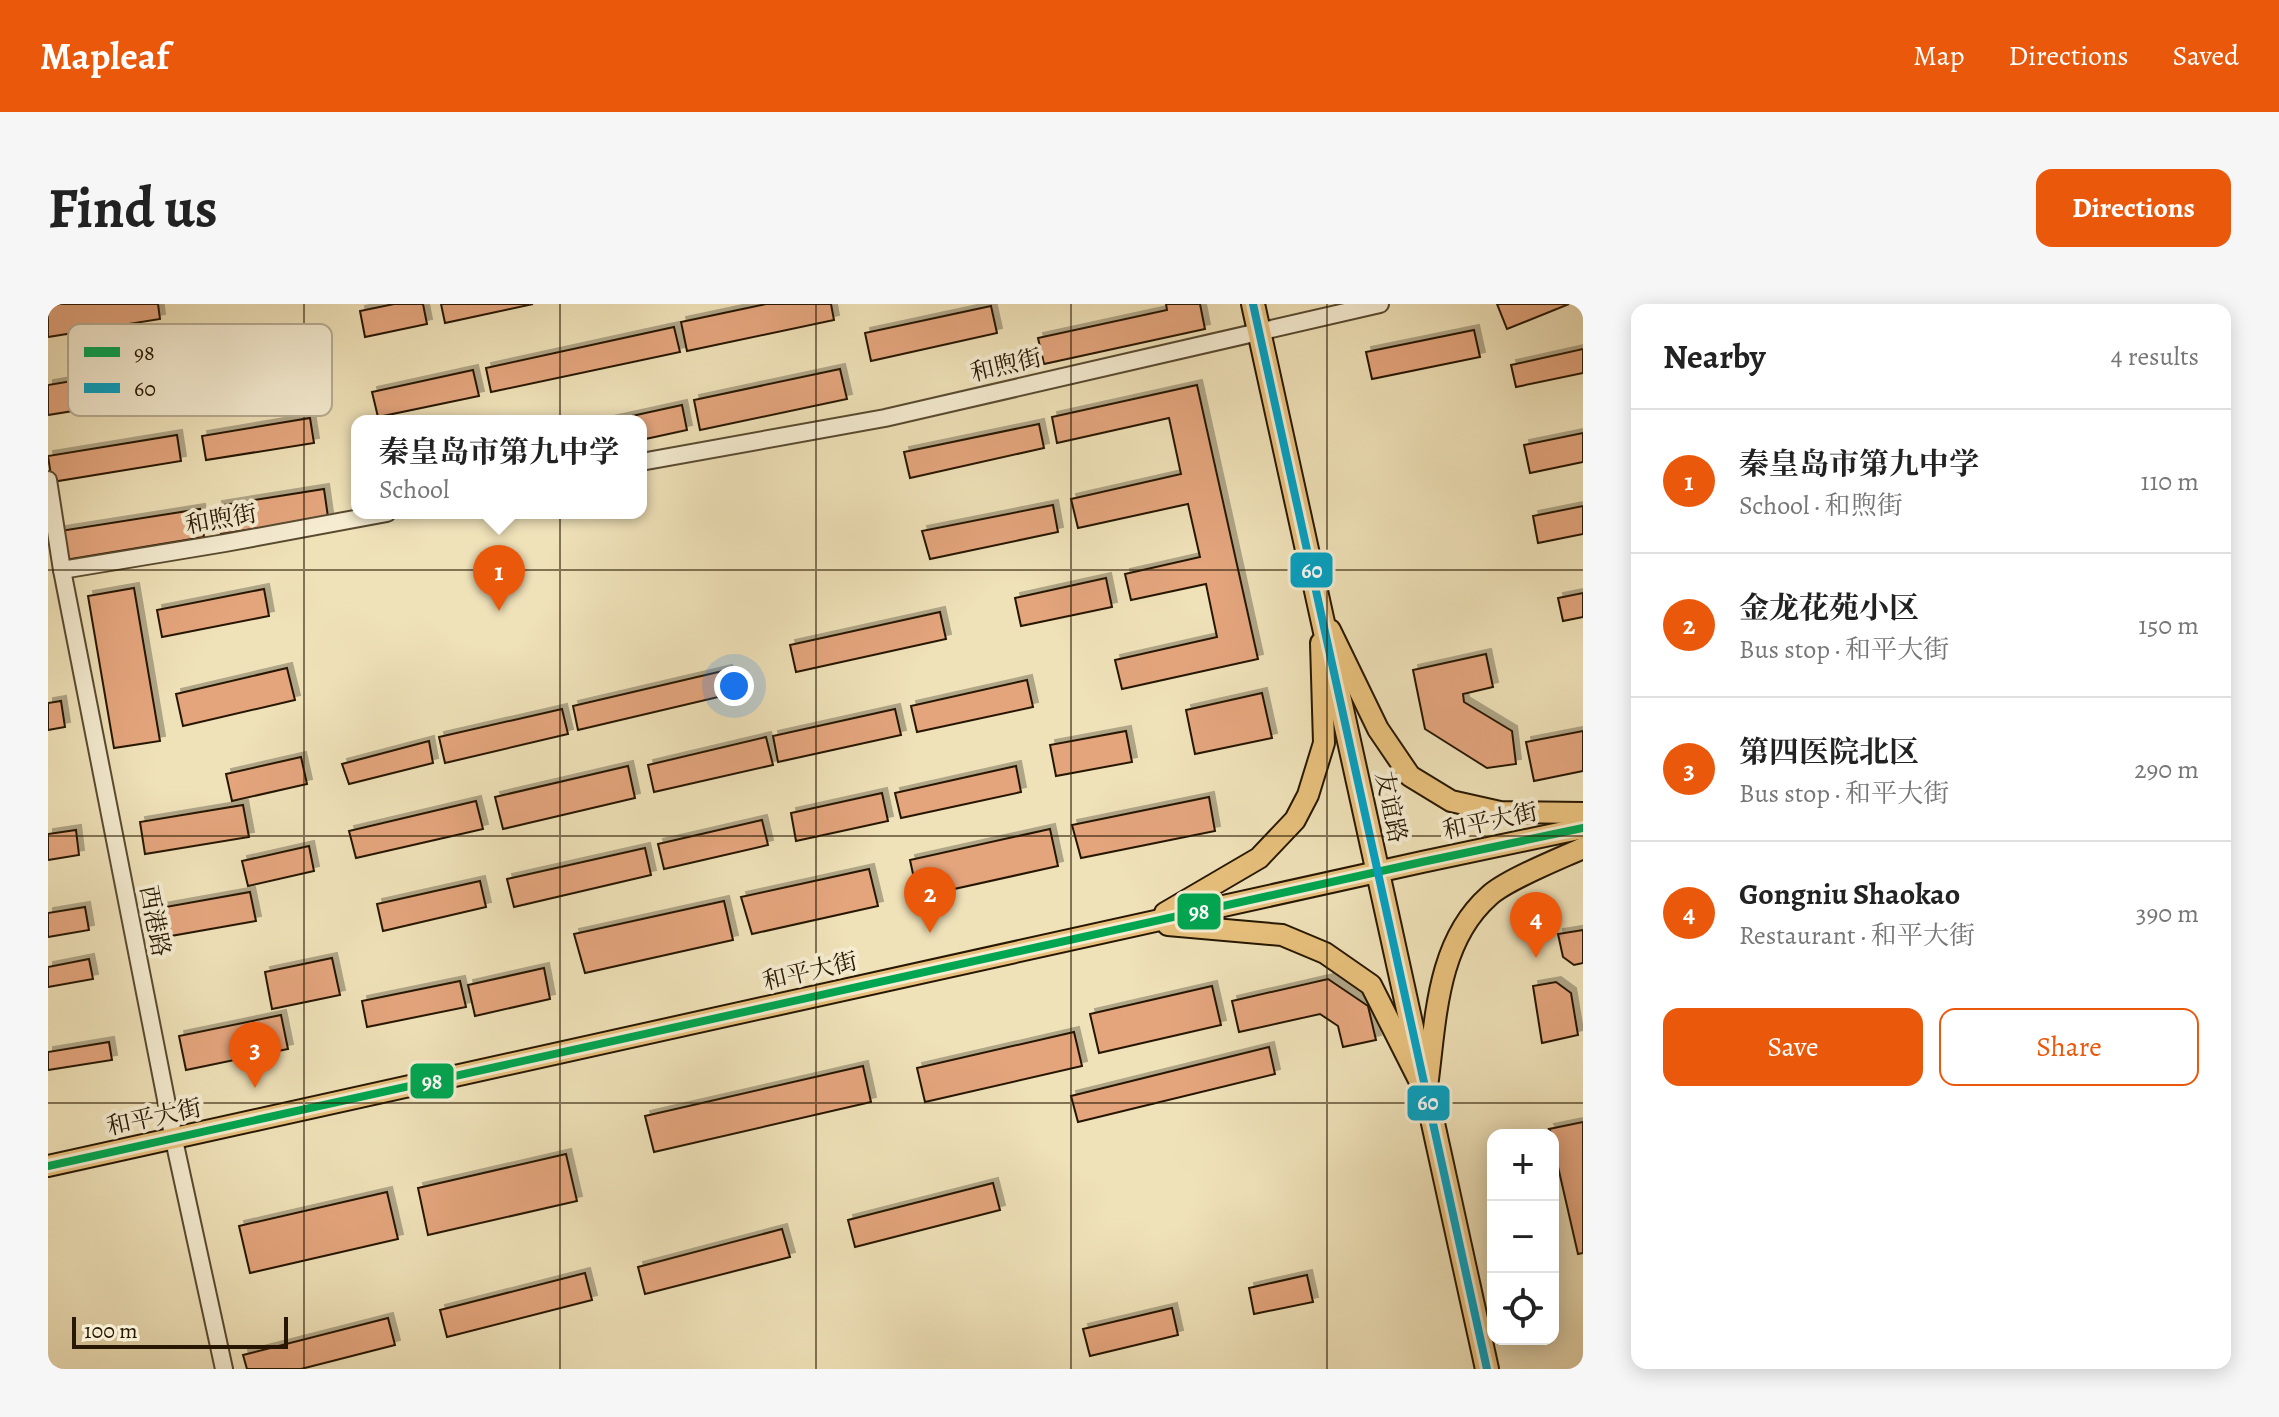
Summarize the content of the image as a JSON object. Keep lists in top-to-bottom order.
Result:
{
  "streets": {
    "highway": ["友谊路"],
    "main road": ["和平大街"],
    "street": ["和煦街", "西港路"]
  },
  "crossings": [
    ["和煦街", "友谊路"],
    ["和煦街", "西港路"],
    ["友谊路", "和平大街"],
    ["和平大街", "西港路"]
  ],
  "lines": ["transit line 60", "transit line 98"],
  "legend": ["98", "60"],
  "scale_bar": "100 m",
  "page": {
    "header": "Mapleaf",
    "nav": ["Map", "Directions", "Saved"],
    "buttons": [
      "Directions",
      ["Save", "Share"]
    ],
    "title": "Find us",
    "heading": ["Nearby", "4 results"],
    "list": [
      {
        "mark": "1",
        "name": "秦皇岛市第九中学",
        "note": "School · 和煦街",
        "value": "110 m"
      },
      {
        "mark": "2",
        "name": "金龙花苑小区",
        "note": "Bus stop · 和平大街",
        "value": "150 m"
      },
      {
        "mark": "3",
        "name": "第四医院北区",
        "note": "Bus stop · 和平大街",
        "value": "290 m"
      },
      {
        "mark": "4",
        "name": "Gongniu Shaokao",
        "note": "Restaurant · 和平大街",
        "value": "390 m"
      }
    ],
    "popup": ["秦皇岛市第九中学", "School"],
    "pins": [
      "1",
      "2",
      "4",
      "3"
    ],
    "map_buttons": ["+", "−"],
    "scale": "100 m"
  }
}
